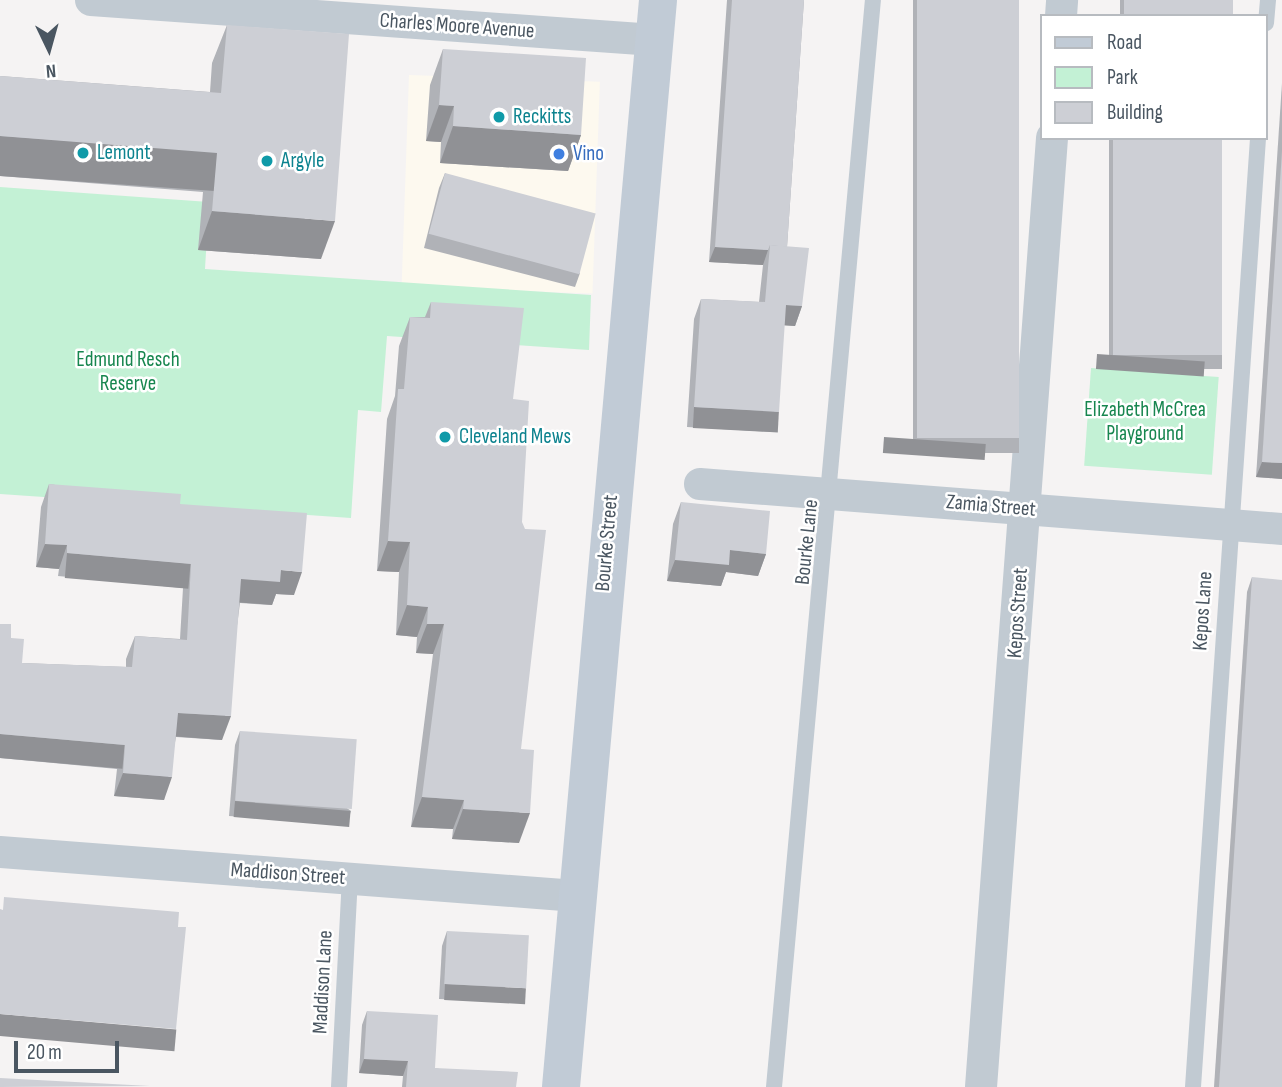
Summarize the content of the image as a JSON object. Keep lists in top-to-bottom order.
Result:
{
  "streets": {
    "street": [
      "Charles Moore Avenue",
      "Zamia Street",
      "Bourke Street",
      "Kepos Street",
      "Maddison Street"
    ],
    "lane": ["Bourke Lane", "Kepos Lane", "Maddison Lane"]
  },
  "crossings": [
    ["Charles Moore Avenue", "Bourke Street"],
    ["Zamia Street", "Bourke Lane"],
    ["Zamia Street", "Kepos Lane"],
    ["Zamia Street", "Kepos Street"],
    ["Bourke Street", "Maddison Street"],
    ["Maddison Street", "Maddison Lane"]
  ],
  "parks": ["Edmund Resch Reserve", "Elizabeth McCrea Playground"],
  "places": [
    "Reckitts",
    "Lemont",
    "Vino",
    "Argyle",
    "Cleveland Mews"
  ],
  "legend": ["Road", "Park", "Building"],
  "scale_bar": "20 m",
  "north": "bottom"
}
